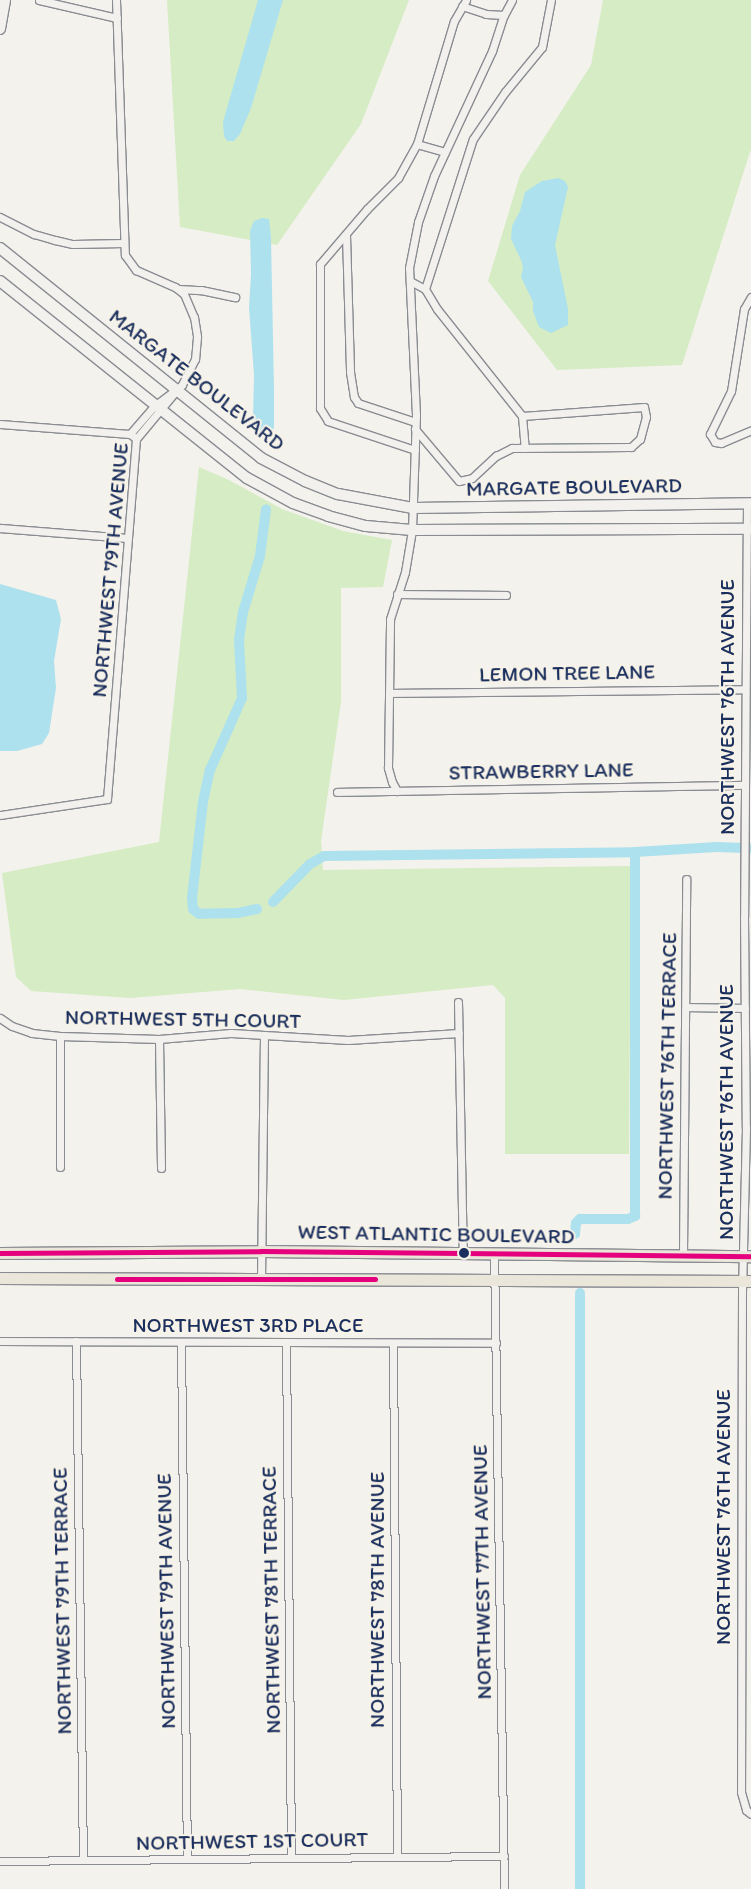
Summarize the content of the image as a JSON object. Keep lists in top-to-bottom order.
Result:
{
  "streets": {
    "main road": ["WEST ATLANTIC BOULEVARD"],
    "street": [
      "MARGATE BOULEVARD",
      "NORTHWEST 79TH AVENUE",
      "LEMON TREE LANE",
      "NORTHWEST 76TH AVENUE",
      "STRAWBERRY LANE",
      "NORTHWEST 5TH COURT",
      "NORTHWEST 76TH TERRACE",
      "NORTHWEST 3RD PLACE",
      "NORTHWEST 77TH AVENUE",
      "NORTHWEST 78TH TERRACE",
      "NORTHWEST 78TH AVENUE",
      "NORTHWEST 79TH TERRACE",
      "NORTHWEST 1ST COURT"
    ]
  },
  "crossings": [
    ["MARGATE BOULEVARD", "NORTHWEST 79TH AVENUE"],
    ["MARGATE BOULEVARD", "NORTHWEST 76TH AVENUE"],
    ["NORTHWEST 79TH AVENUE", "NORTHWEST 3RD PLACE"],
    ["NORTHWEST 79TH AVENUE", "NORTHWEST 1ST COURT"],
    ["LEMON TREE LANE", "NORTHWEST 76TH AVENUE"],
    ["NORTHWEST 76TH AVENUE", "STRAWBERRY LANE"],
    ["NORTHWEST 76TH AVENUE", "WEST ATLANTIC BOULEVARD"],
    ["NORTHWEST 76TH TERRACE", "WEST ATLANTIC BOULEVARD"],
    ["WEST ATLANTIC BOULEVARD", "NORTHWEST 77TH AVENUE"],
    ["NORTHWEST 3RD PLACE", "NORTHWEST 77TH AVENUE"],
    ["NORTHWEST 3RD PLACE", "NORTHWEST 78TH TERRACE"],
    ["NORTHWEST 3RD PLACE", "NORTHWEST 78TH AVENUE"],
    ["NORTHWEST 3RD PLACE", "NORTHWEST 79TH TERRACE"],
    ["NORTHWEST 77TH AVENUE", "NORTHWEST 1ST COURT"],
    ["NORTHWEST 78TH TERRACE", "NORTHWEST 1ST COURT"],
    ["NORTHWEST 78TH AVENUE", "NORTHWEST 1ST COURT"],
    ["NORTHWEST 79TH TERRACE", "NORTHWEST 1ST COURT"]
  ]
}
